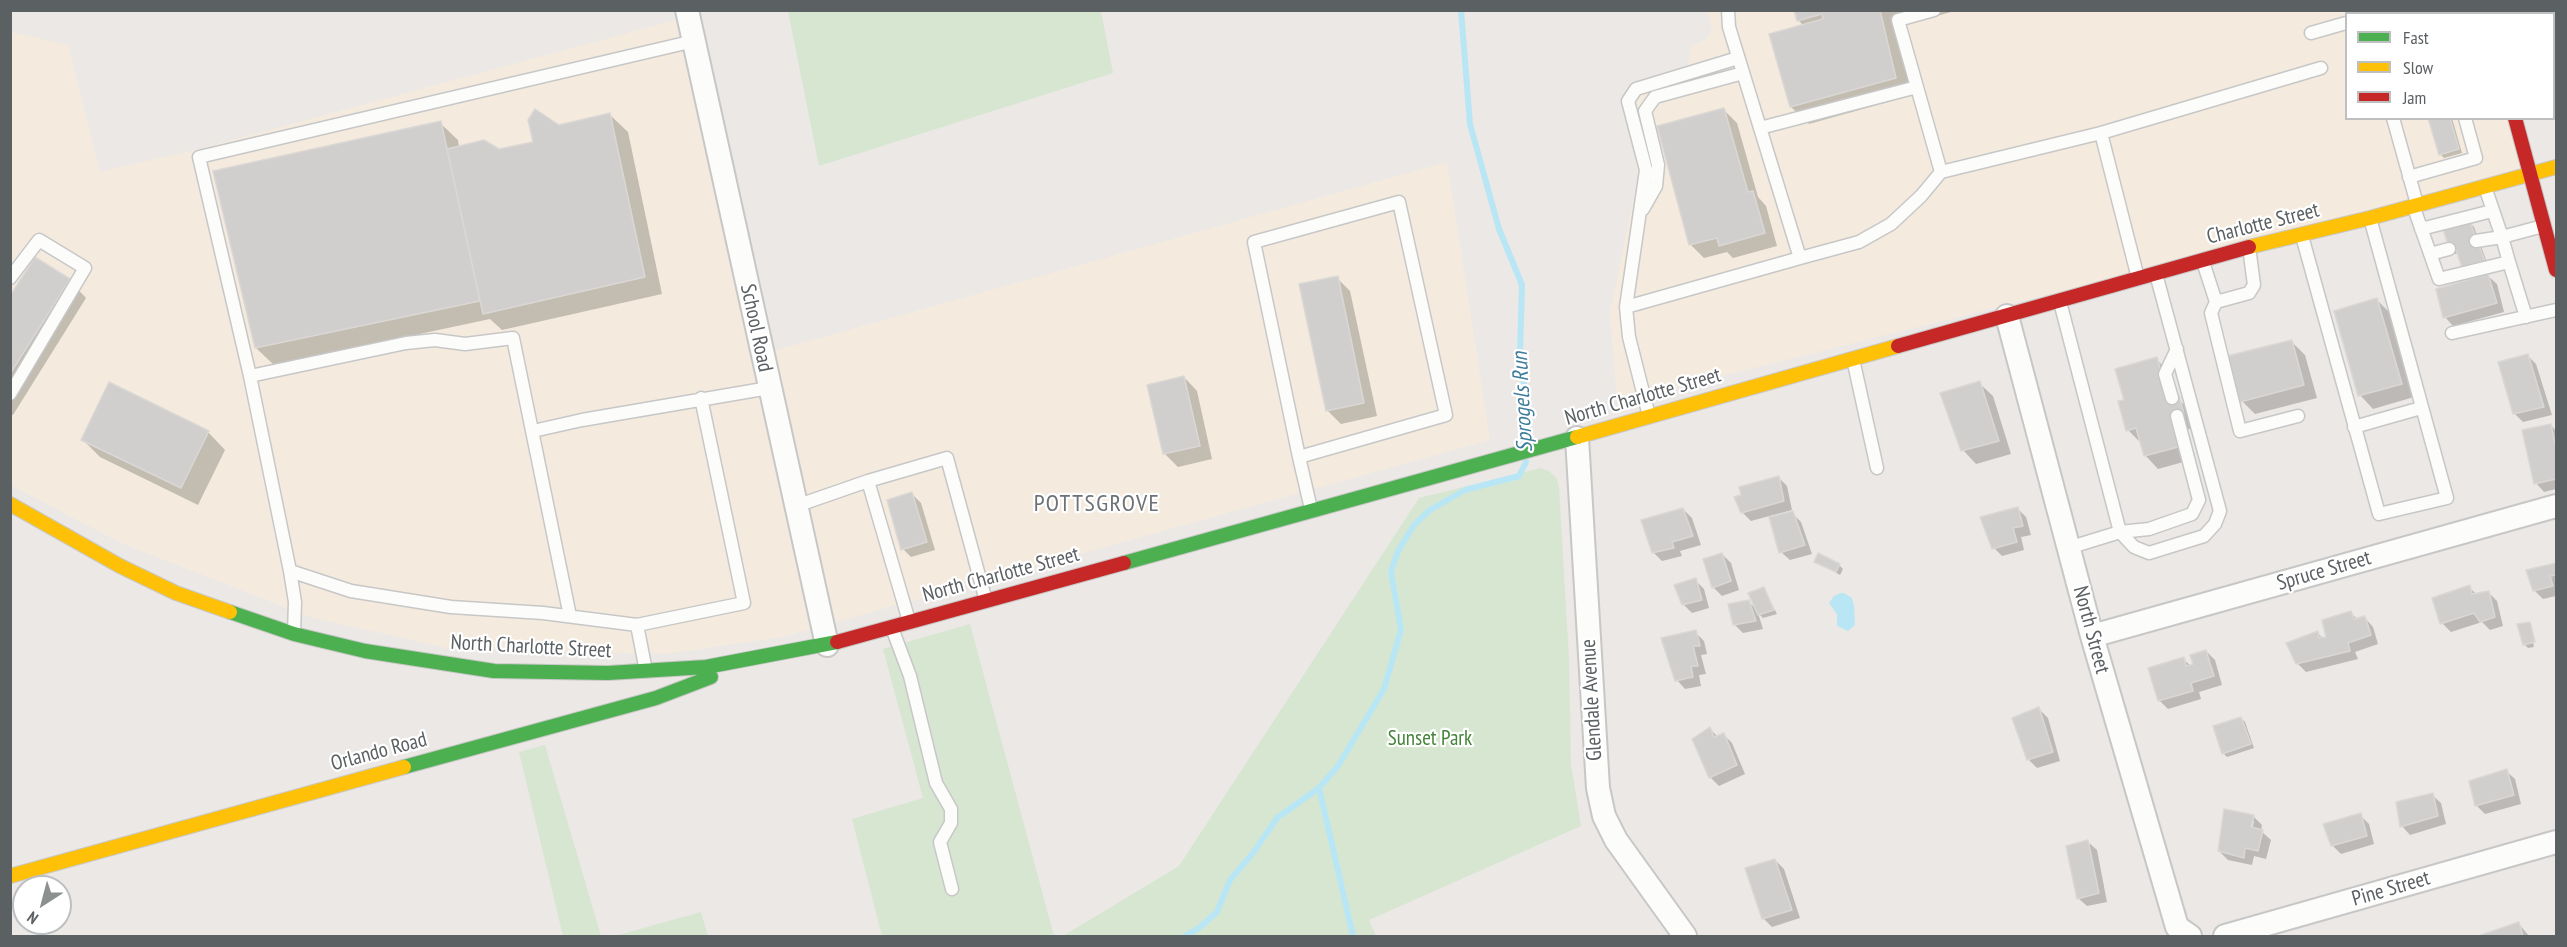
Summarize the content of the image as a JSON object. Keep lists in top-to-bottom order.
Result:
{
  "streets": {
    "main road": ["Charlotte Street", "North Charlotte Street", "Orlando Road"],
    "street": [
      "School Road",
      "Spruce Street",
      "North Street",
      "Glendale Avenue",
      "Pine Street"
    ]
  },
  "crossings": [
    ["Charlotte Street", "North Charlotte Street"],
    ["Charlotte Street", "North Street"],
    ["School Road", "North Charlotte Street"],
    ["North Charlotte Street", "North Street"],
    ["North Charlotte Street", "Glendale Avenue"],
    ["North Charlotte Street", "Orlando Road"],
    ["Spruce Street", "North Street"]
  ],
  "districts": ["POTTSGROVE"],
  "water": ["Sprogels Run"],
  "parks": ["Sunset Park"],
  "legend": ["Fast", "Slow", "Jam"],
  "north": "bottom left"
}
